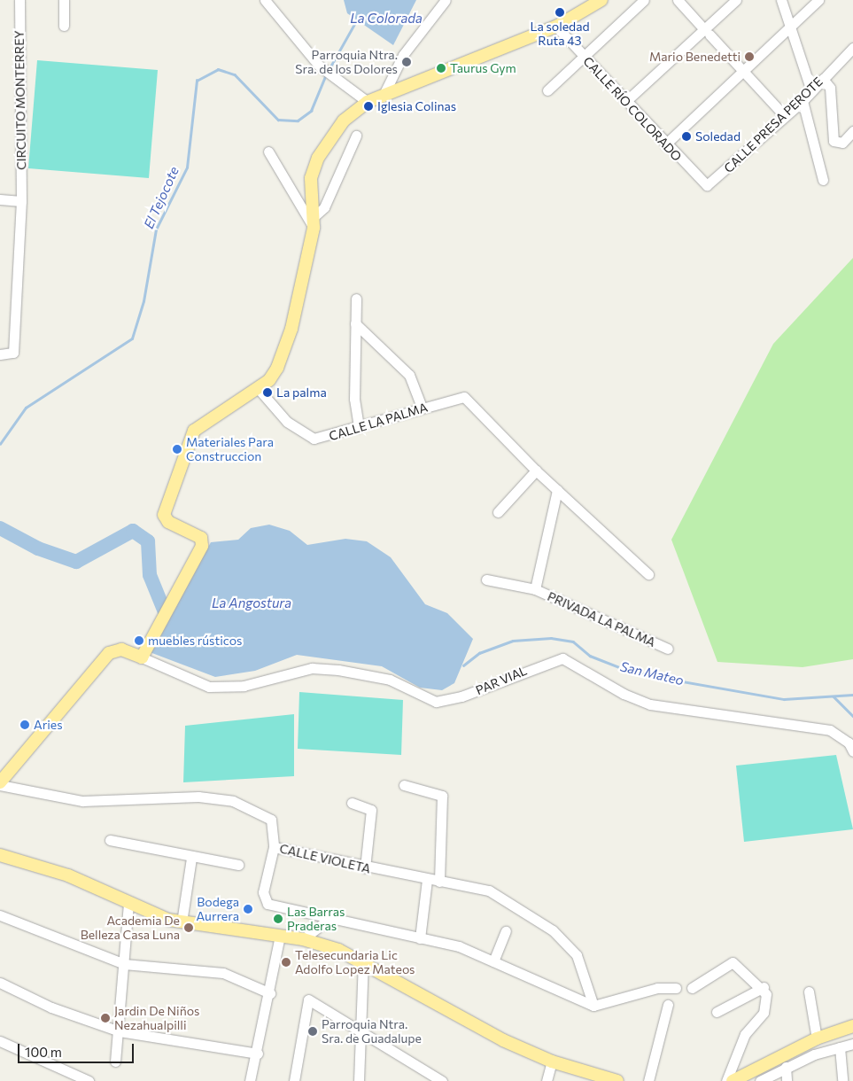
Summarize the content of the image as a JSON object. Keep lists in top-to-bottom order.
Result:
{
  "streets": {
    "street": [
      "CIRCUITO MONTERREY",
      "CALLE RÍO COLORADO",
      "CALLE PRESA PEROTE",
      "CALLE LA PALMA",
      "PRIVADA LA PALMA",
      "PAR VIAL",
      "CALLE VIOLETA"
    ]
  },
  "crossings": [
    ["CALLE RÍO COLORADO", "CALLE PRESA PEROTE"]
  ],
  "water": [
    "La Colorada",
    "El Tejocote",
    "La Angostura",
    "San Mateo"
  ],
  "places": [
    "La soledad Ruta 43",
    "Mario Benedetti",
    "Parroquia Ntra. Sra. de los Dolores",
    "Taurus Gym",
    "Iglesia Colinas",
    "Soledad",
    "La palma",
    "Materiales Para Construccion",
    "muebles rústicos",
    "Aries",
    "Bodega Aurrera",
    "Las Barras Praderas",
    "Academia De Belleza Casa Luna",
    "Telesecundaria Lic Adolfo Lopez Mateos",
    "Jardin De Niños Nezahualpilli",
    "Parroquia Ntra. Sra. de Guadalupe"
  ],
  "scale_bar": "100 m"
}
